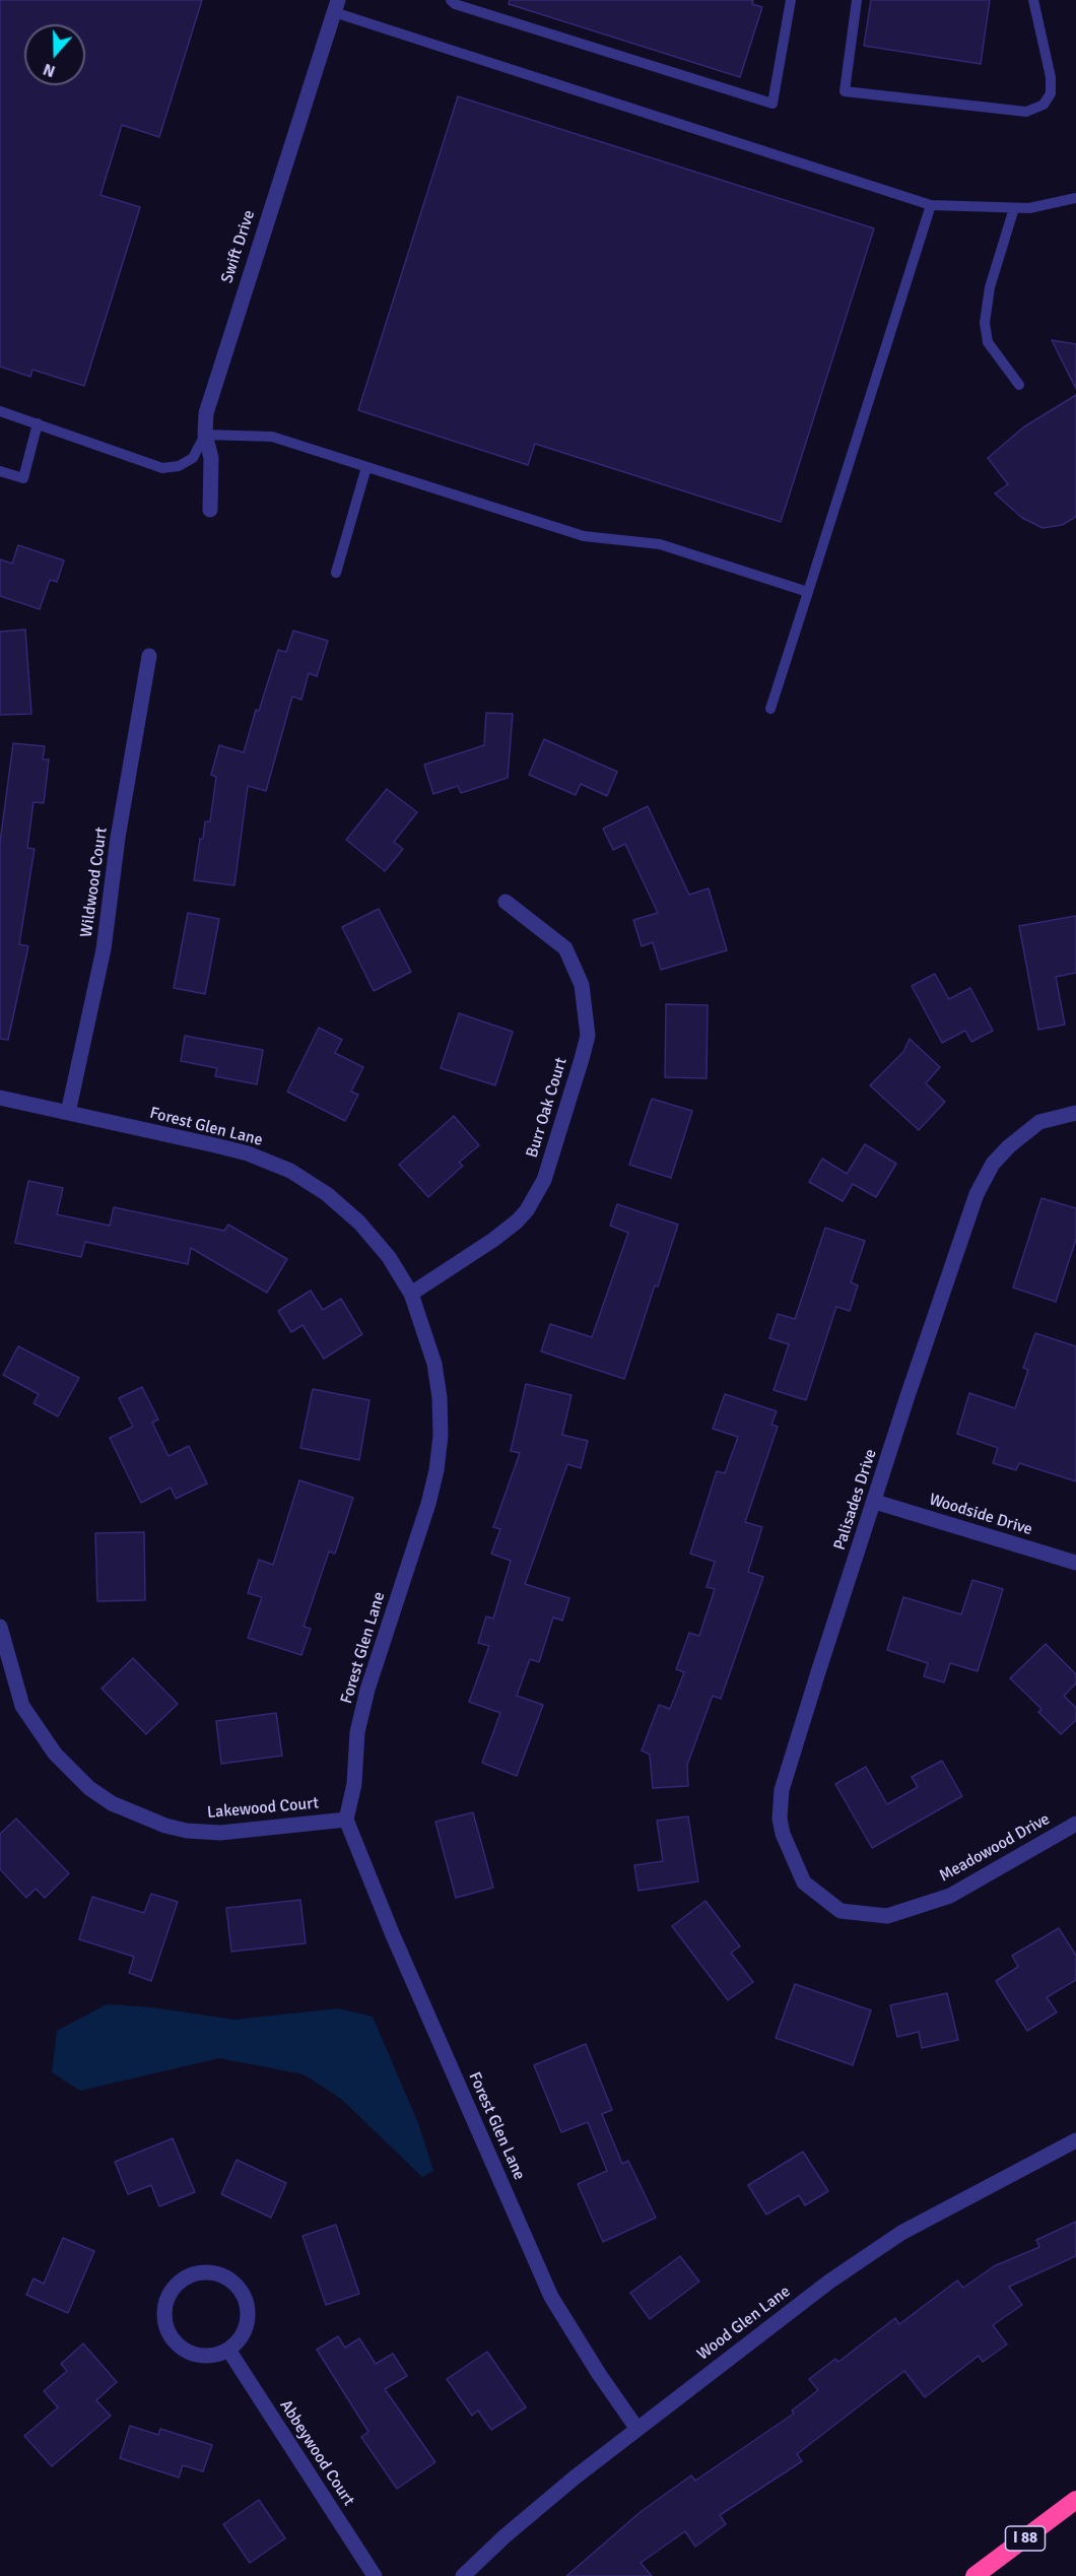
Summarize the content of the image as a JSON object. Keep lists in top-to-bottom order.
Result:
{
  "streets": {
    "highway": ["I 88"],
    "street": [
      "Swift Drive",
      "Wildwood Court",
      "Burr Oak Court",
      "Forest Glen Lane",
      "Palisades Drive",
      "Woodside Drive",
      "Lakewood Court",
      "Meadowood Drive",
      "Wood Glen Lane",
      "Abbeywood Court"
    ]
  },
  "crossings": [
    ["Wildwood Court", "Forest Glen Lane"],
    ["Burr Oak Court", "Forest Glen Lane"],
    ["Forest Glen Lane", "Lakewood Court"],
    ["Forest Glen Lane", "Wood Glen Lane"],
    ["Palisades Drive", "Woodside Drive"],
    ["Palisades Drive", "Meadowood Drive"]
  ],
  "north": "bottom"
}
